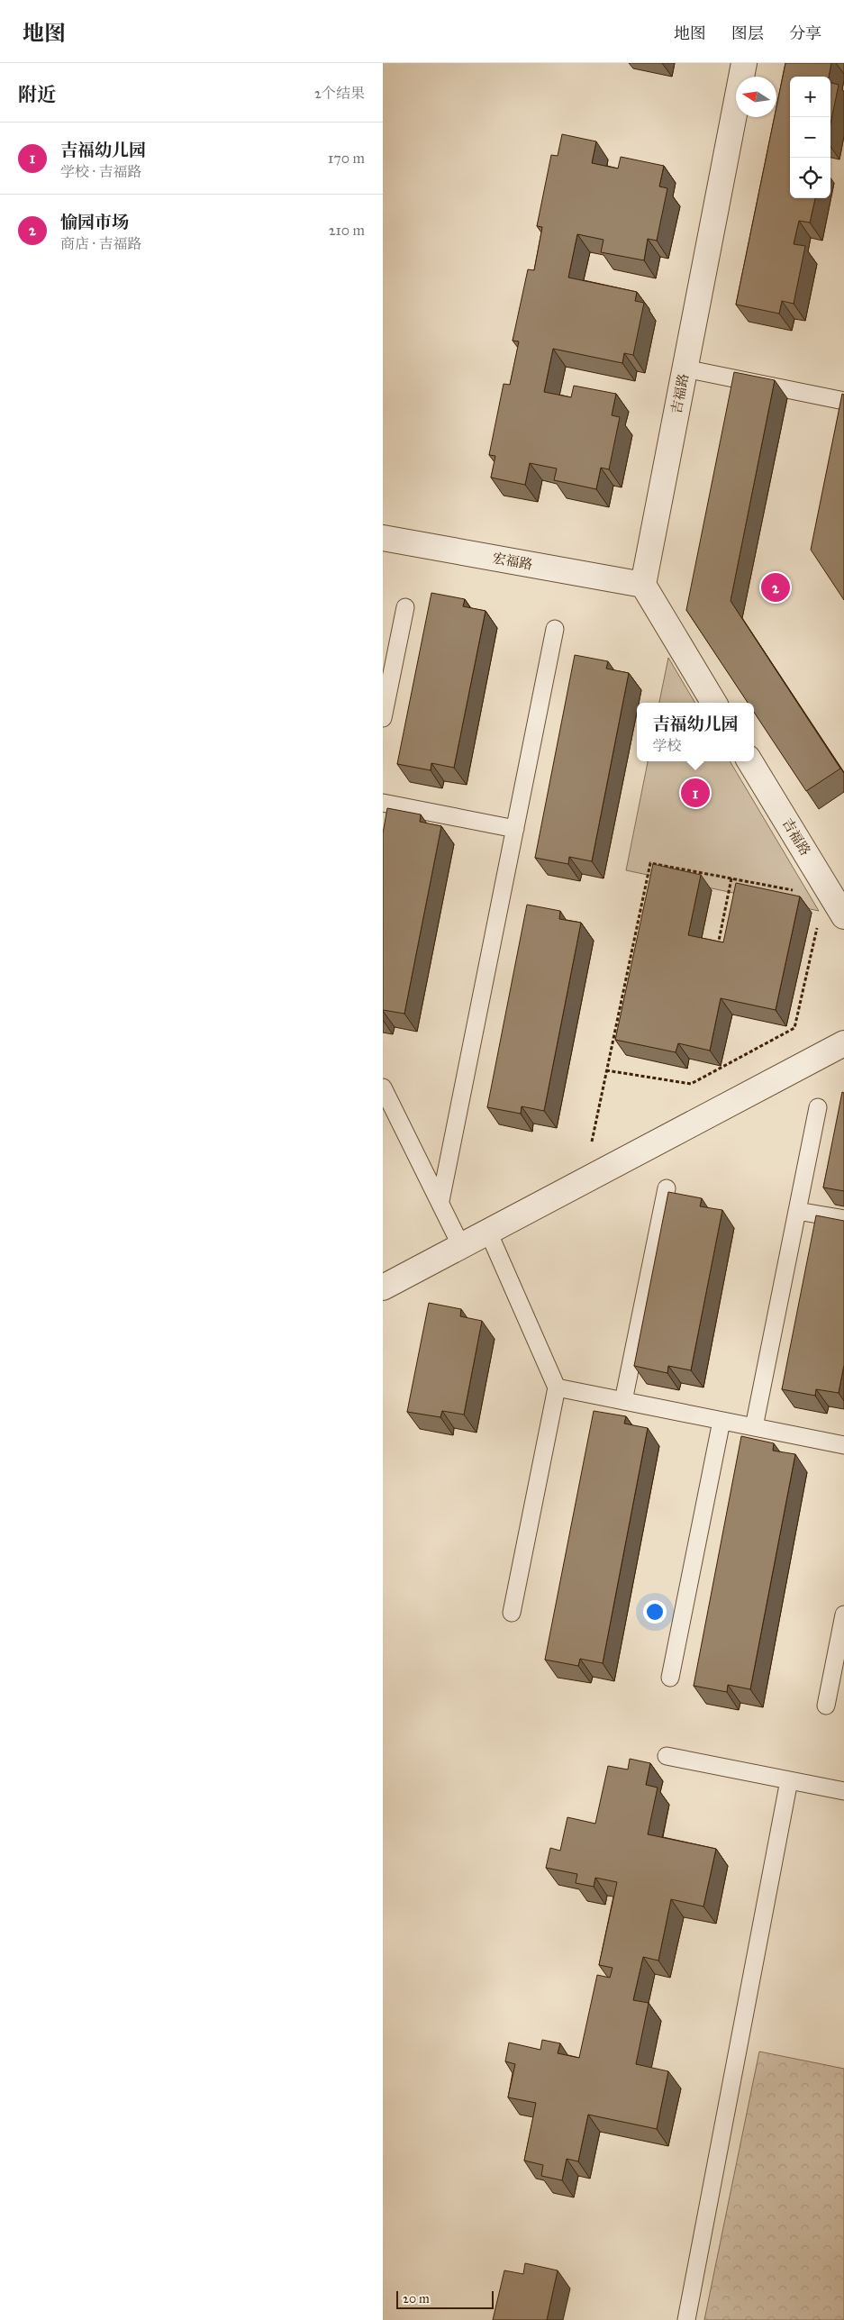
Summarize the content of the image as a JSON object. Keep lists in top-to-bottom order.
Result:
{
  "streets": {
    "street": ["吉福路", "宏福路"]
  },
  "crossings": [
    ["吉福路", "宏福路"]
  ],
  "scale_bar": "20 m",
  "north": "left",
  "page": {
    "header": "地图",
    "nav": ["地图", "图层", "分享"],
    "heading": ["附近", "2个结果"],
    "map_buttons": ["+", "−"],
    "list": [
      {
        "mark": "1",
        "name": "吉福幼儿园",
        "note": "学校 · 吉福路",
        "value": "170 m"
      },
      {
        "mark": "2",
        "name": "愉园市场",
        "note": "商店 · 吉福路",
        "value": "210 m"
      }
    ],
    "pins": ["2", "1"],
    "popup": ["吉福幼儿园", "学校"],
    "scale": "20 m"
  }
}
